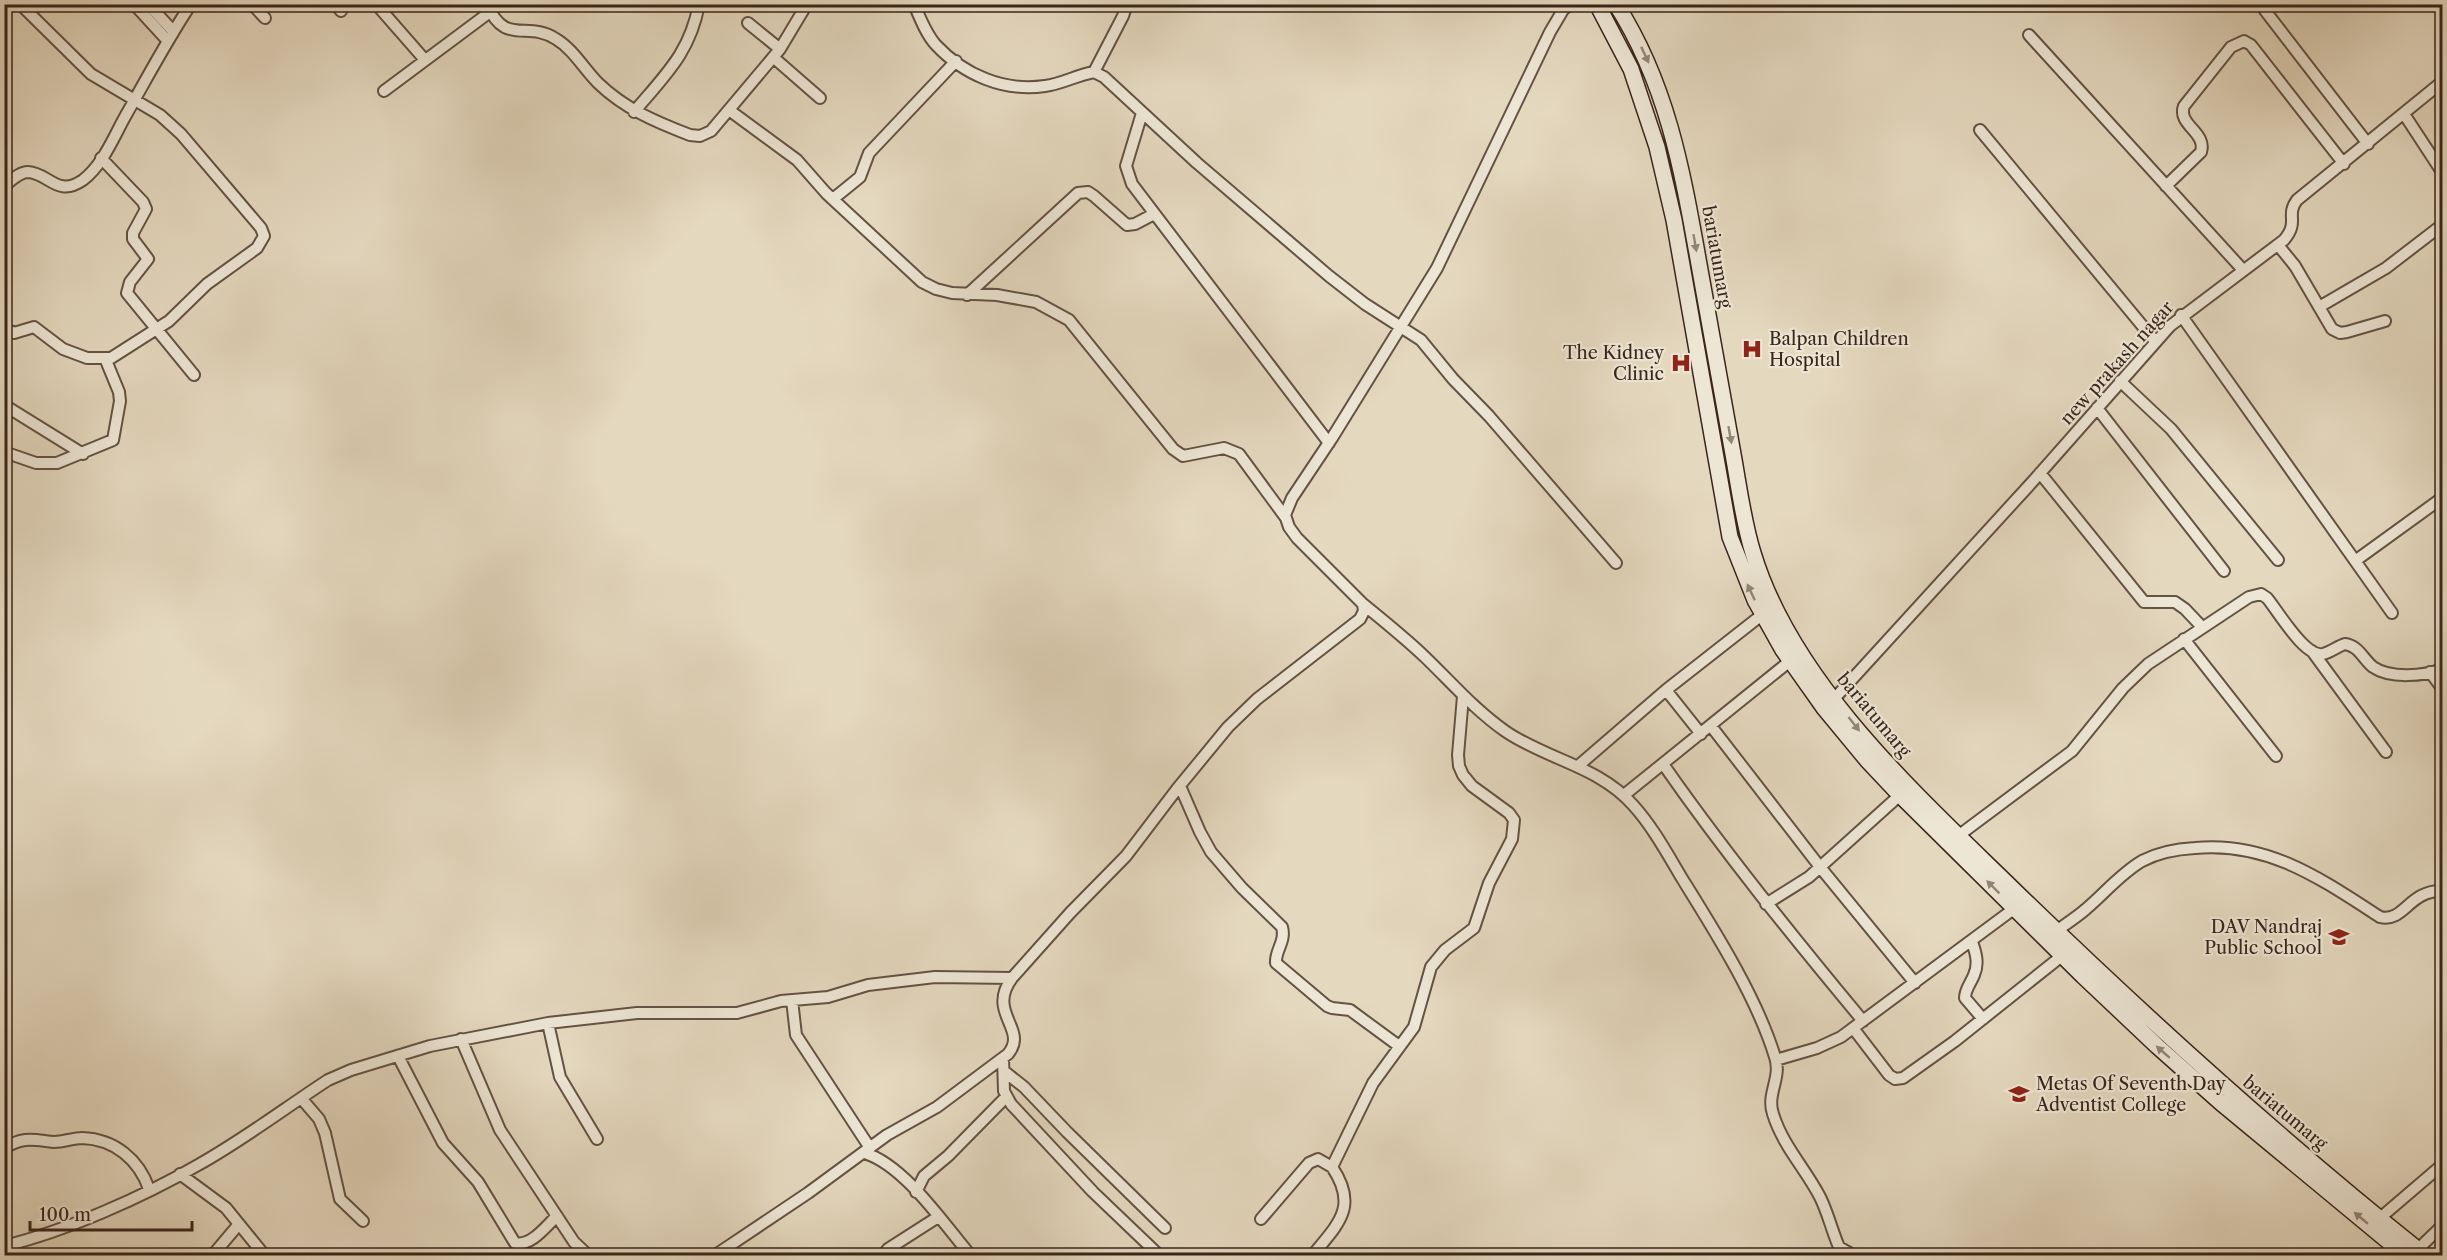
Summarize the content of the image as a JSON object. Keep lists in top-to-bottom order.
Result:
{
  "streets": {
    "main road": ["bariatumarg"],
    "street": ["new prakash nagar"]
  },
  "crossings": [
    ["bariatumarg", "new prakash nagar"]
  ],
  "places": {
    "hospital": ["Balpan Children Hospital", "The Kidney Clinic"],
    "school or university": ["DAV Nandraj Public School", "Metas Of Seventh Day Adventist College"]
  },
  "scale_bar": "100 m"
}
